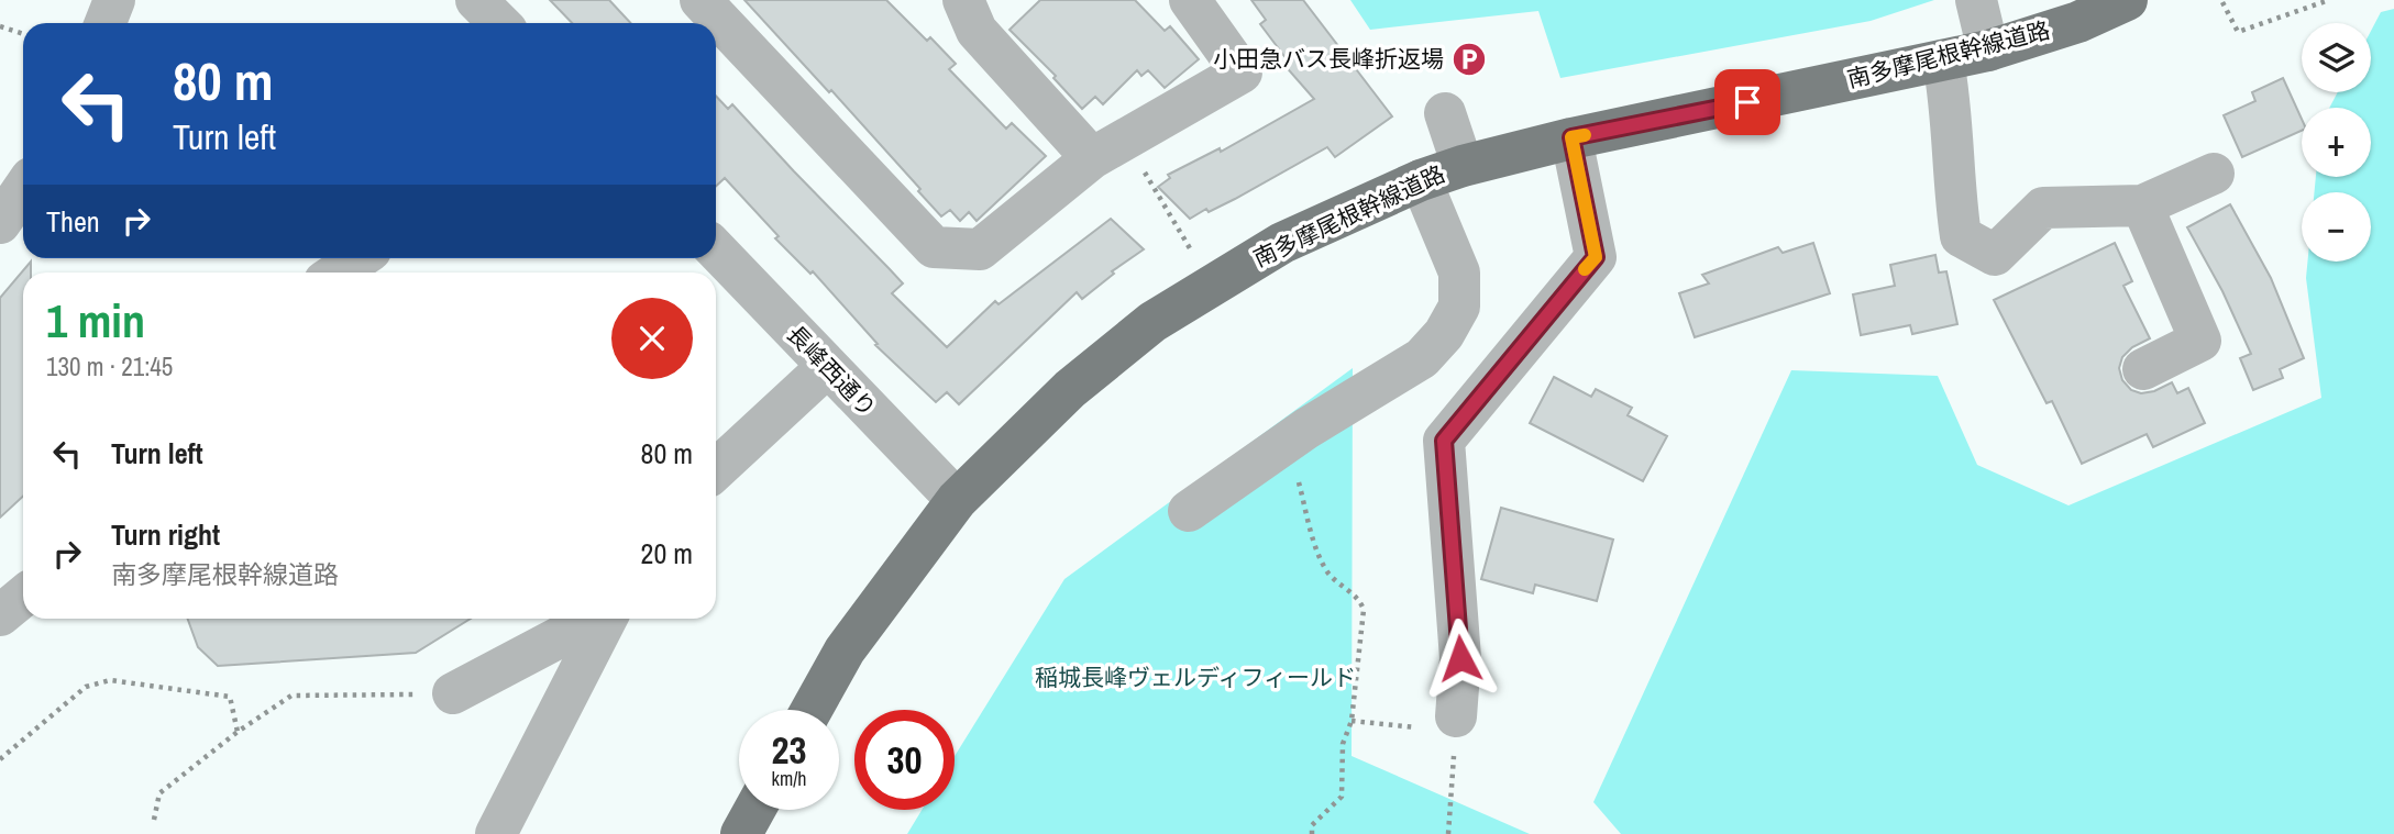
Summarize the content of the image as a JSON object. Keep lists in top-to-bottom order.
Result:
{
  "streets": {
    "main road": ["南多摩尾根幹線道路"],
    "street": ["長峰西通り"]
  },
  "crossings": [
    ["南多摩尾根幹線道路", "長峰西通り"]
  ],
  "parks": ["稲城長峰ヴェルディフィールド"],
  "places": {
    "parking": ["小田急バス長峰折返場"]
  },
  "page": {
    "map_buttons": ["+", "−"],
    "turn": ["80 m", "Turn left"],
    "then": "Then",
    "heading": ["1 min", "130 m · 21:45"],
    "list": [
      {
        "name": "Turn left",
        "value": "80 m"
      },
      {
        "name": "Turn right",
        "note": "南多摩尾根幹線道路",
        "value": "20 m"
      }
    ],
    "speed": "23 km/h",
    "limit": "30"
  }
}
